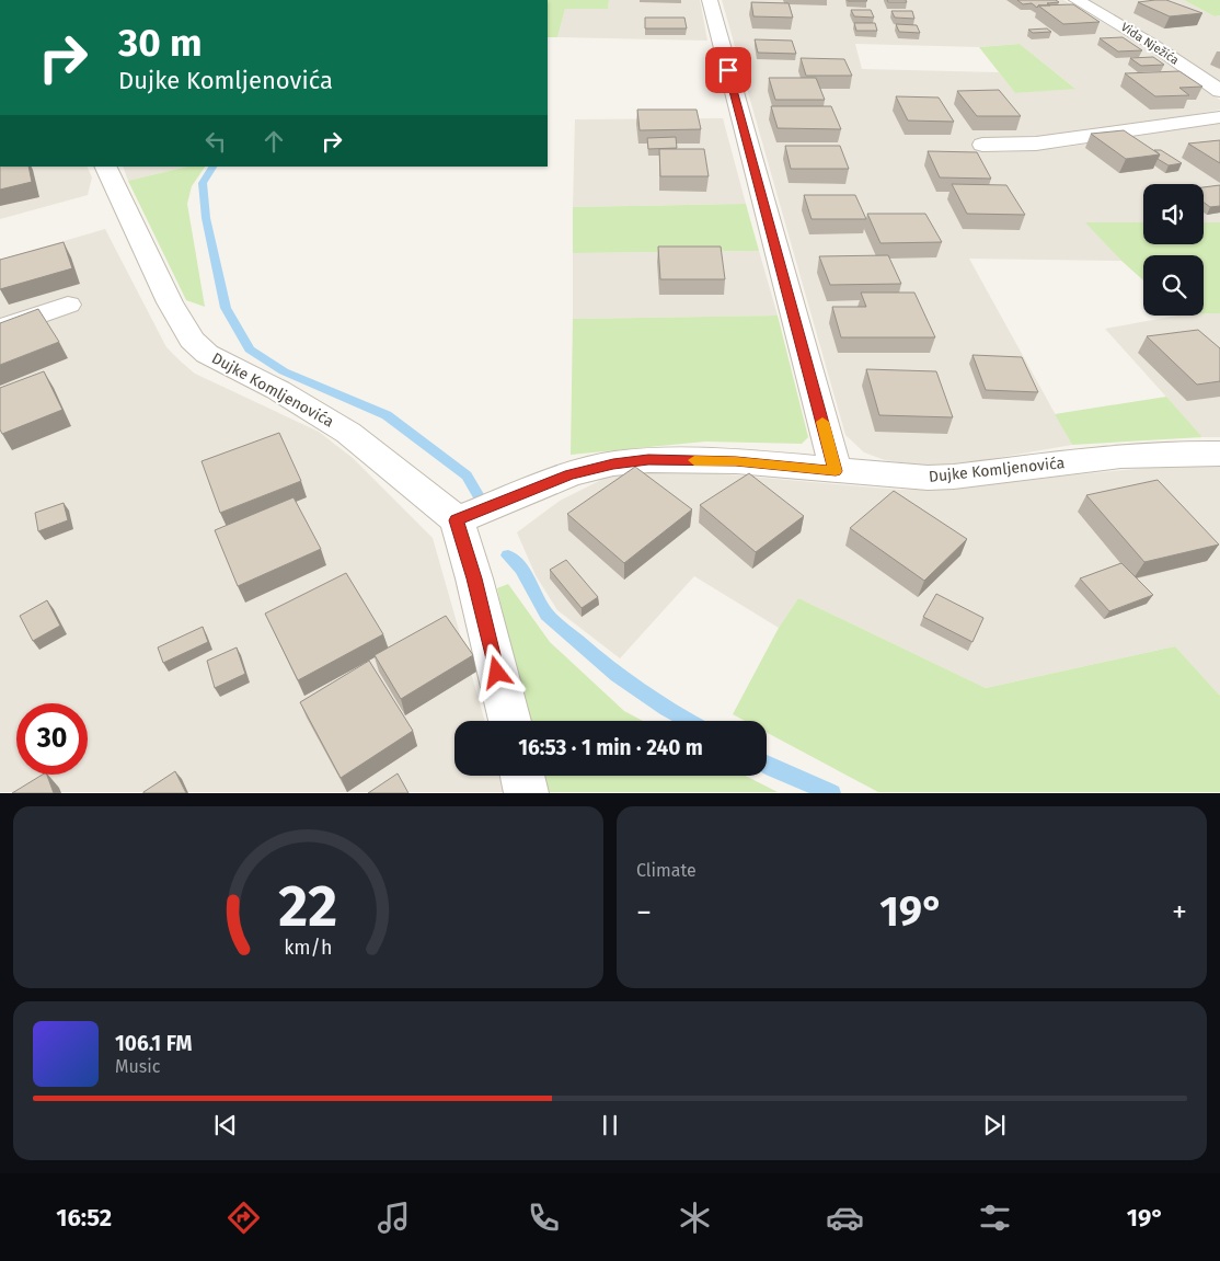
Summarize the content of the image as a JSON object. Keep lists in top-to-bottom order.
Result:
{
  "streets": {
    "street": ["Vida Nježića", "Dujke Komljenovića"]
  },
  "page": {
    "turn": ["30 m", "Dujke Komljenovića"],
    "limit": "30",
    "trip": "16:53 · 1 min · 240 m",
    "tile": "Climate",
    "heat": ["−", "19°", "+"],
    "song": ["106.1 FM", "Music"],
    "tabs": ["16:52", "19°"],
    "gauge": ["22", "km/h"]
  }
}
